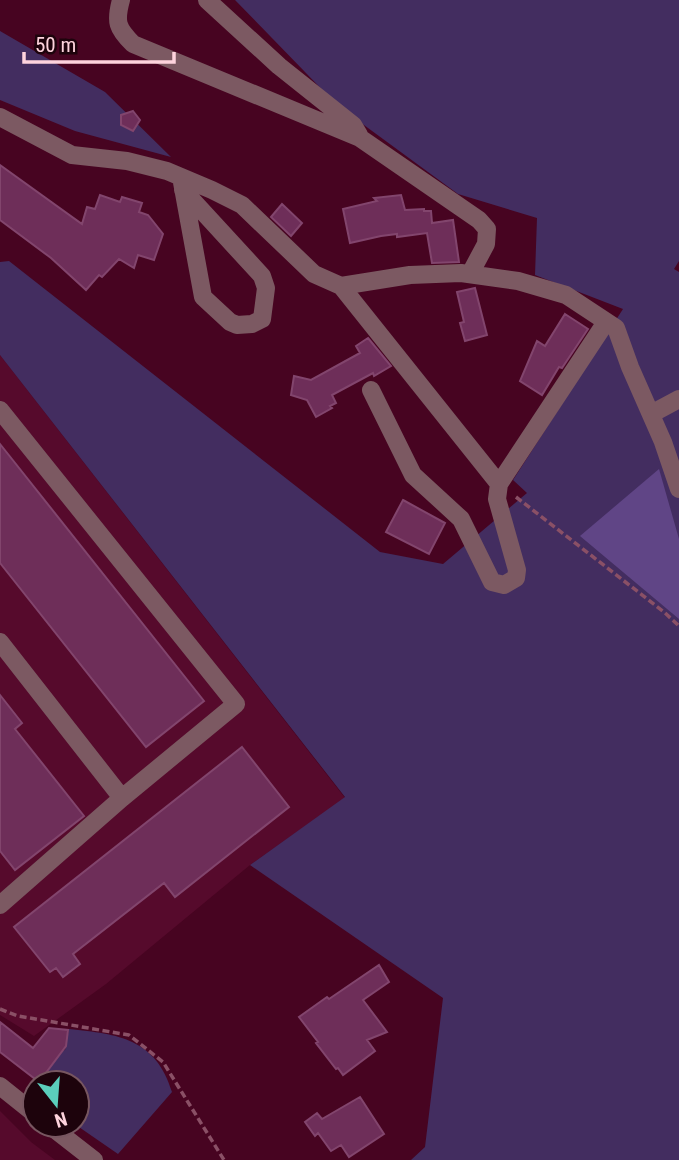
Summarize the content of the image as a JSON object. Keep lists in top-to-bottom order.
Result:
{
  "scale_bar": "50 m",
  "north": "bottom"
}
